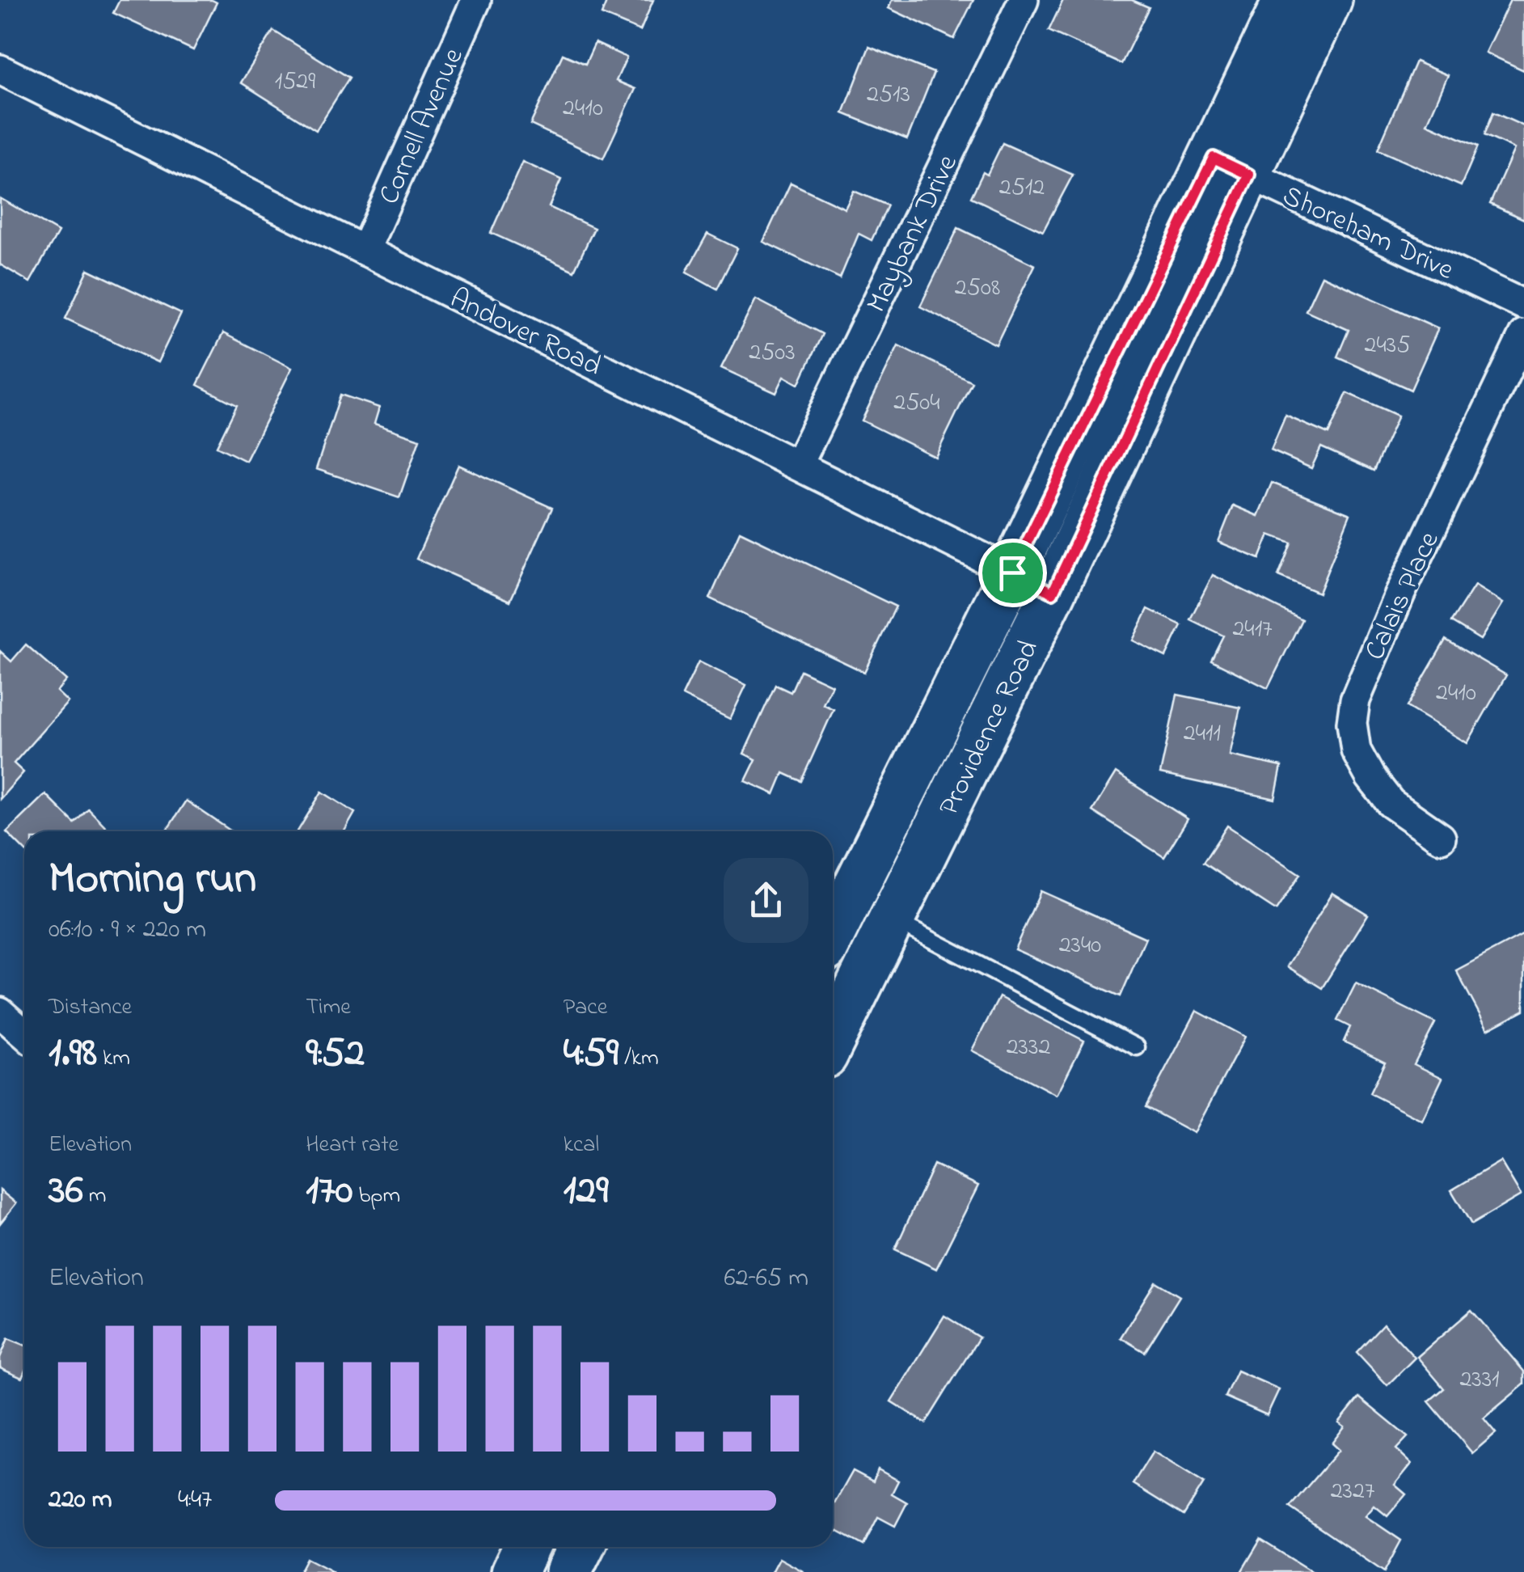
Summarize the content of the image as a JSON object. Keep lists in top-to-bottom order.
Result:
{
  "streets": {
    "main road": ["Providence Road"],
    "street": [
      "Cornell Avenue",
      "Shoreham Drive",
      "Maybank Drive",
      "Andover Road",
      "Calais Place"
    ]
  },
  "crossings": [
    ["Cornell Avenue", "Andover Road"],
    ["Shoreham Drive", "Providence Road"],
    ["Maybank Drive", "Andover Road"],
    ["Andover Road", "Providence Road"]
  ],
  "house_numbers": [
    "1529",
    "2513",
    "2410",
    "2512",
    "2508",
    "2435",
    "2503",
    "2504",
    "2417",
    "2410",
    "2411",
    "2340",
    "2332",
    "2331",
    "2327"
  ],
  "page": {
    "heading": ["Morning run", "06:10 · 9 × 220 m"],
    "stats": [
      ["Distance", "1.98 km"],
      ["Time", "9:52"],
      ["Pace", "4:59 /km"],
      ["Elevation", "36 m"],
      ["Heart rate", "170 bpm"],
      ["kcal", "129"]
    ],
    "chart": ["Elevation", "62–65 m"],
    "list": [
      {
        "name": "220 m",
        "note": "4:47"
      }
    ]
  }
}
